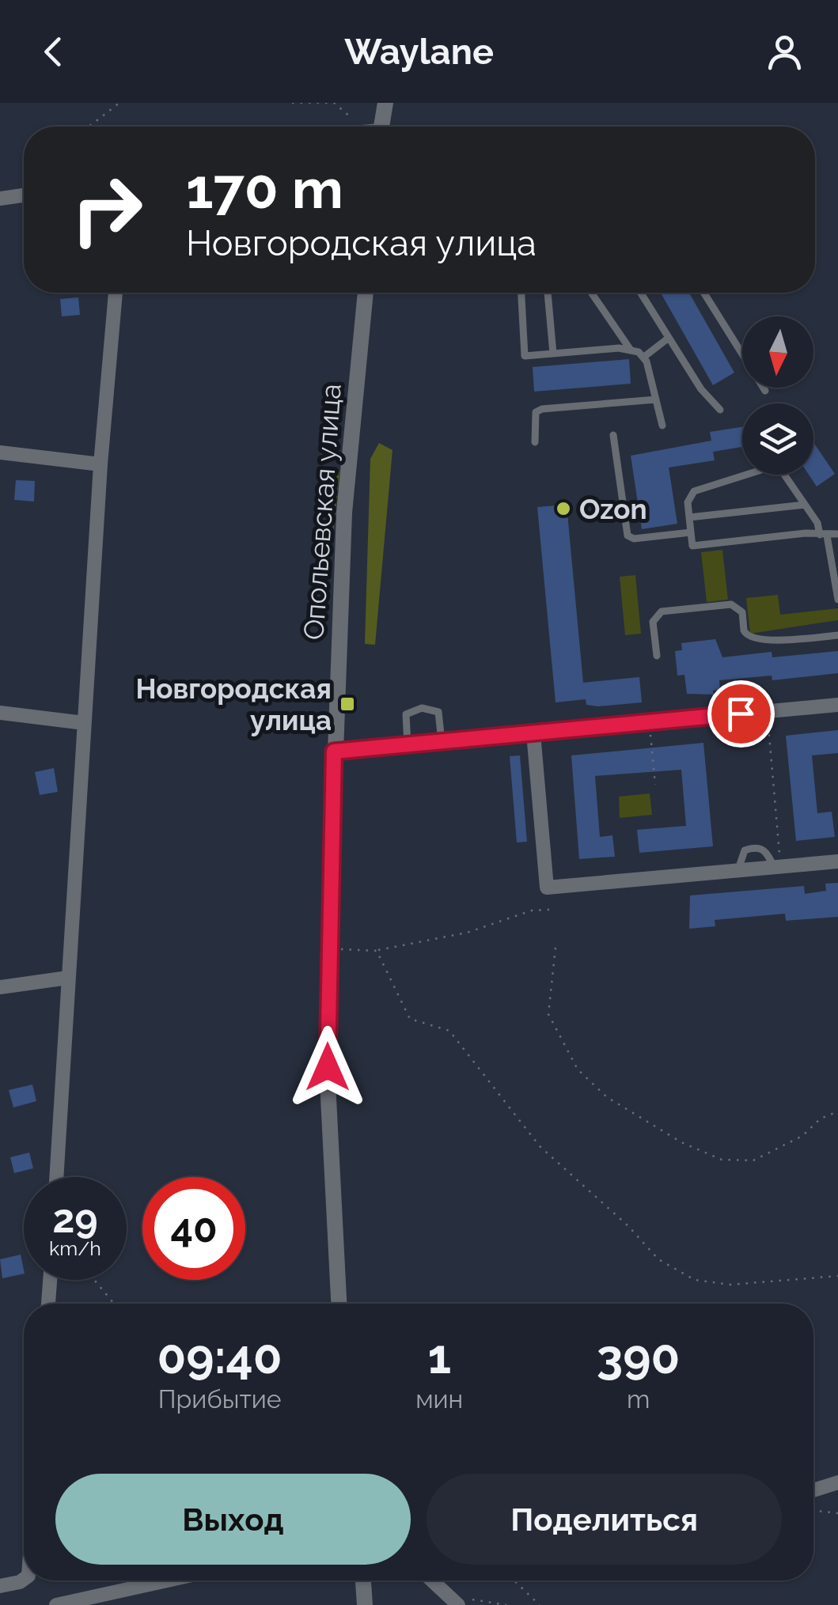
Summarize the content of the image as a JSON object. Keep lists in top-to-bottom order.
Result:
{
  "streets": {
    "street": ["Опольевская улица"]
  },
  "places": {
    "other": ["Ozon"],
    "transit": ["Новгородская улица"]
  },
  "north": "bottom",
  "page": {
    "header": "Waylane",
    "turn": ["170 m", "Новгородская улица"],
    "speed": "29 km/h",
    "limit": "40",
    "eta": [
      "09:40",
      "Прибытие",
      "1",
      "мин",
      "390",
      "m"
    ],
    "buttons": ["Выход", "Поделиться"]
  }
}
